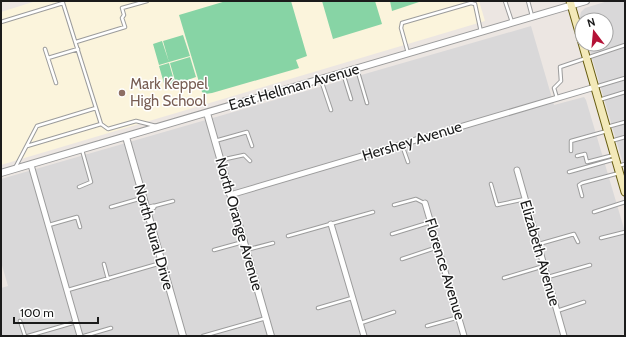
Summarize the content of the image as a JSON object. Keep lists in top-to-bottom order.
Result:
{
  "streets": {
    "street": [
      "East Hellman Avenue",
      "Hershey Avenue",
      "North Orange Avenue",
      "North Rural Drive",
      "Elizabeth Avenue",
      "Florence Avenue"
    ]
  },
  "crossings": [
    ["East Hellman Avenue", "North Orange Avenue"],
    ["East Hellman Avenue", "North Rural Drive"],
    ["Hershey Avenue", "North Orange Avenue"]
  ],
  "places": ["Mark Keppel High School"],
  "scale_bar": "100 m",
  "north": "top"
}
